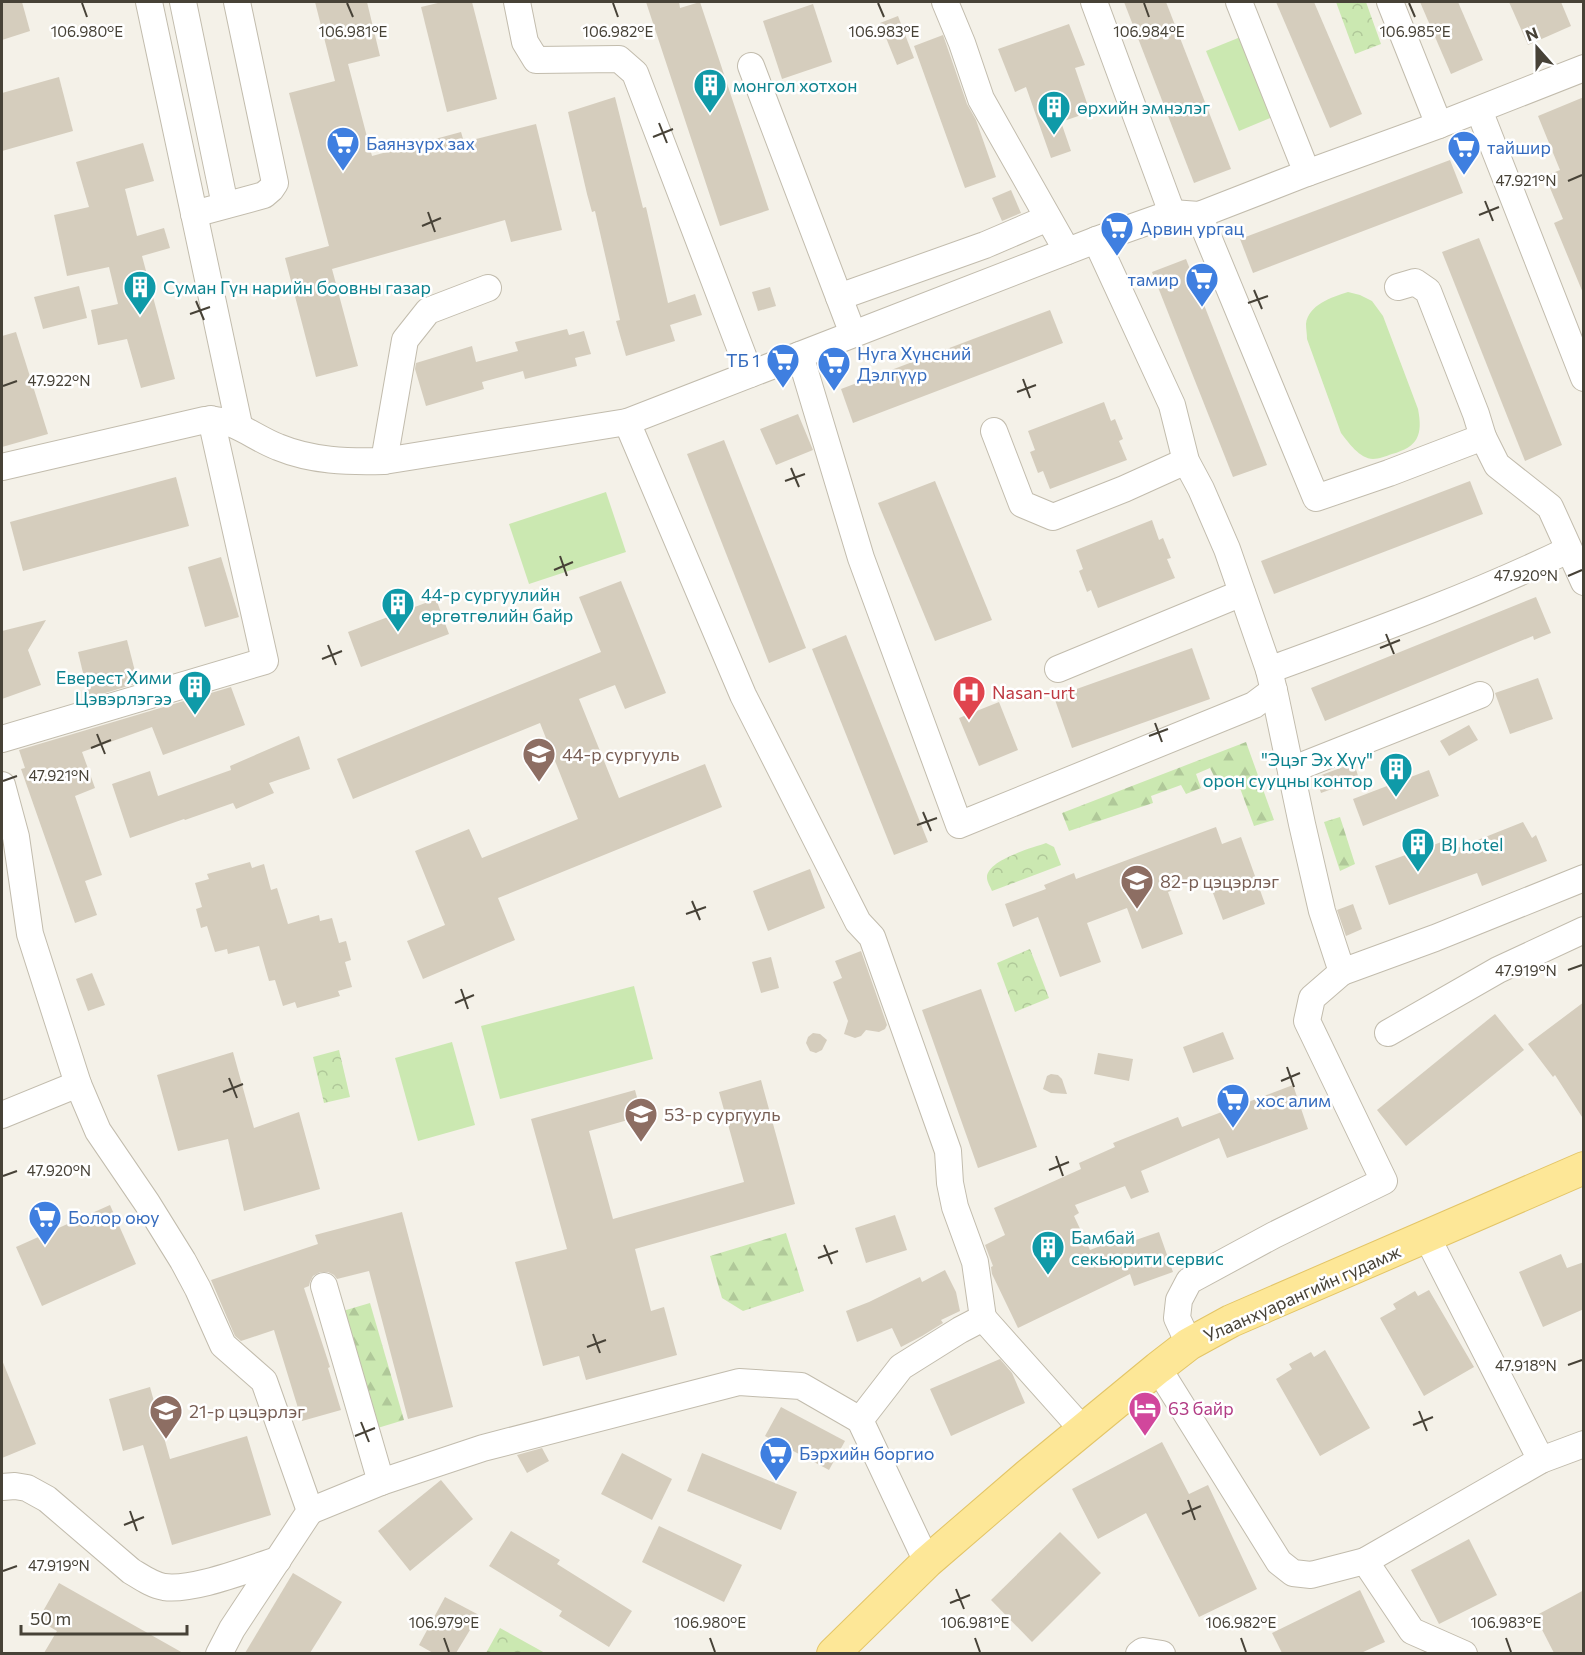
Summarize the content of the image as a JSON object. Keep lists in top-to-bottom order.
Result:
{
  "streets": {
    "main road": ["Улаанхуарангийн гудамж"]
  },
  "places": {
    "building": [
      "монгол хотхон",
      "өрхийн эмнэлэг",
      "Суман Гүн нарийн боовны газар",
      "44-р сургуулийн өргөтгөлийн байр",
      "Еверест Хими Цэвэрлэгээ",
      "\"Эцэг Эх Хүү\" орон сууцны контор",
      "BJ hotel",
      "Бамбай секьюрити сервис"
    ],
    "supermarket": [
      "Баянзүрх зах",
      "тайшир",
      "Арвин ургац",
      "тамир",
      "ТБ 1",
      "Нуга Хүнсний Дэлгүүр",
      "хос алим",
      "Болор оюу",
      "Бэрхийн боргио"
    ],
    "hospital": ["Nasan-urt"],
    "school or university": [
      "44-р сургууль",
      "82-р цэцэрлэг",
      "53-р сургууль",
      "21-р цэцэрлэг"
    ],
    "hotel": ["63 байр"]
  },
  "scale_bar": "50 m",
  "north": "top",
  "coordinates": [
    "106.985°E",
    "106.980°E",
    "106.981°E",
    "106.982°E",
    "106.983°E",
    "106.984°E",
    "47.921°N",
    "47.922°N",
    "47.920°N",
    "47.919°N",
    "47.918°N",
    "106.979°E"
  ]
}
